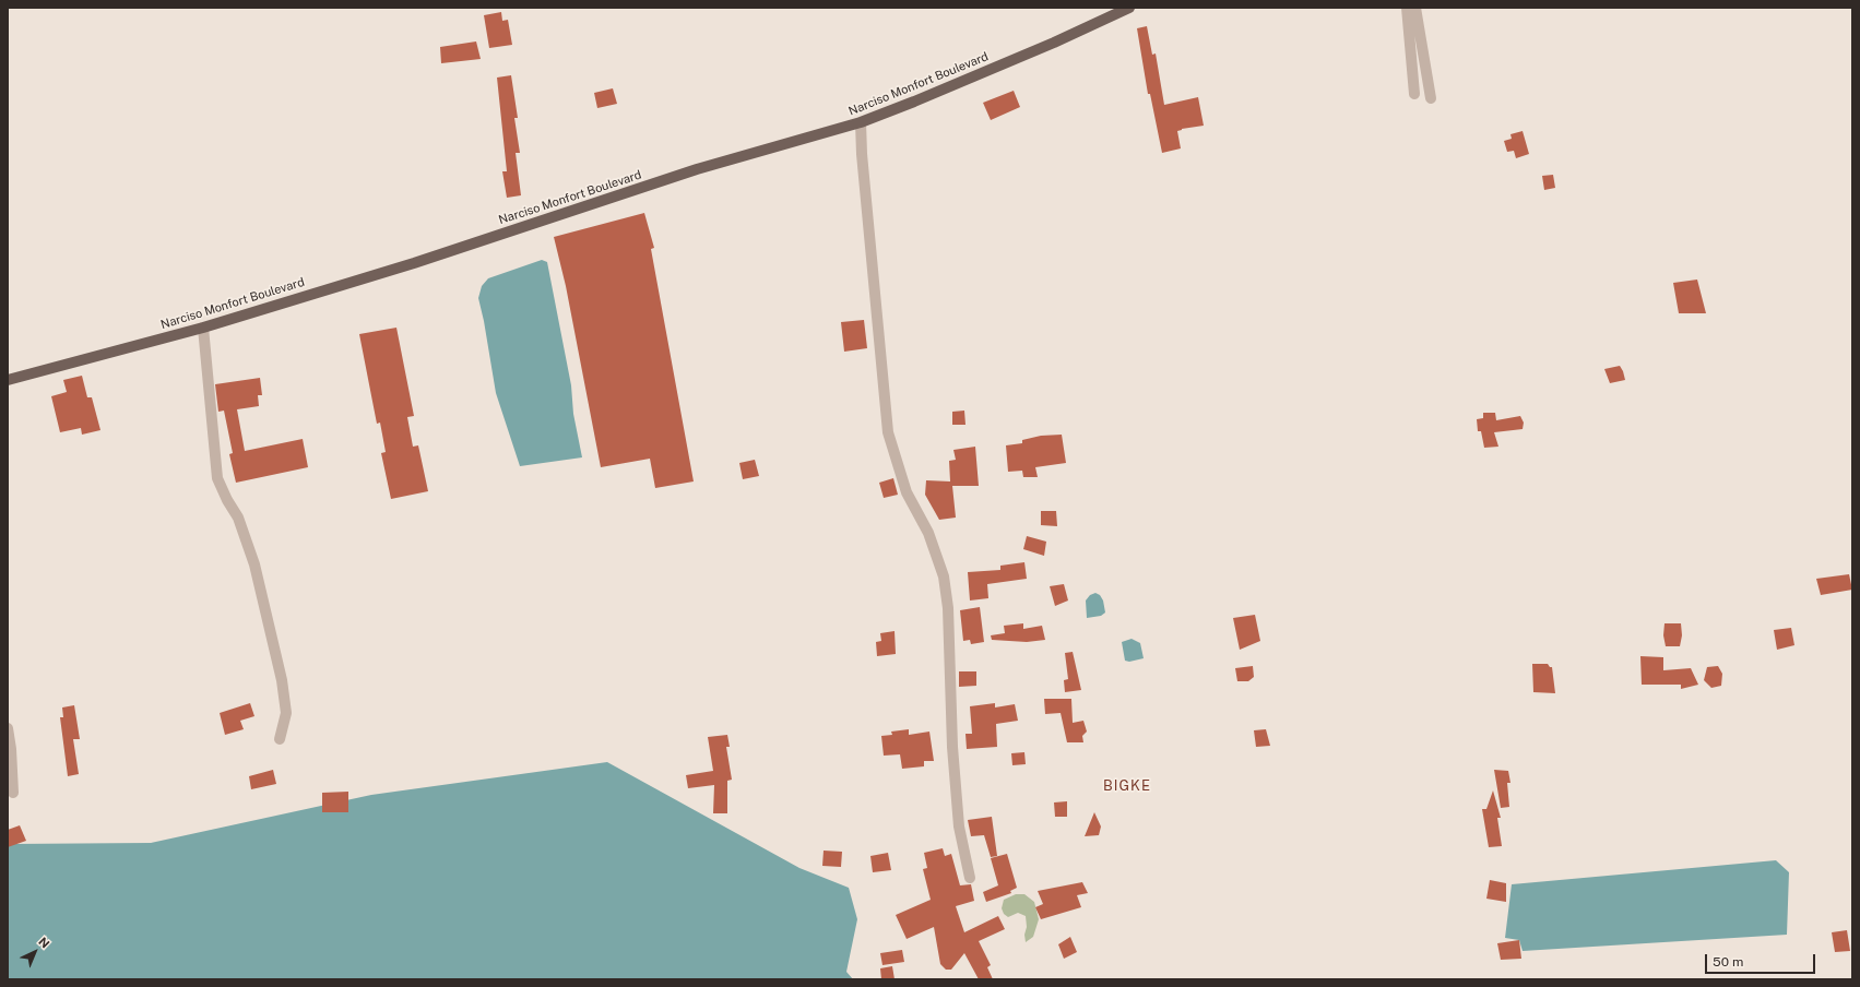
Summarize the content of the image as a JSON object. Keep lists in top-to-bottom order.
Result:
{
  "streets": {
    "main road": ["Narciso Monfort Boulevard"]
  },
  "districts": ["BIGKE"],
  "scale_bar": "50 m",
  "north": "top right"
}
